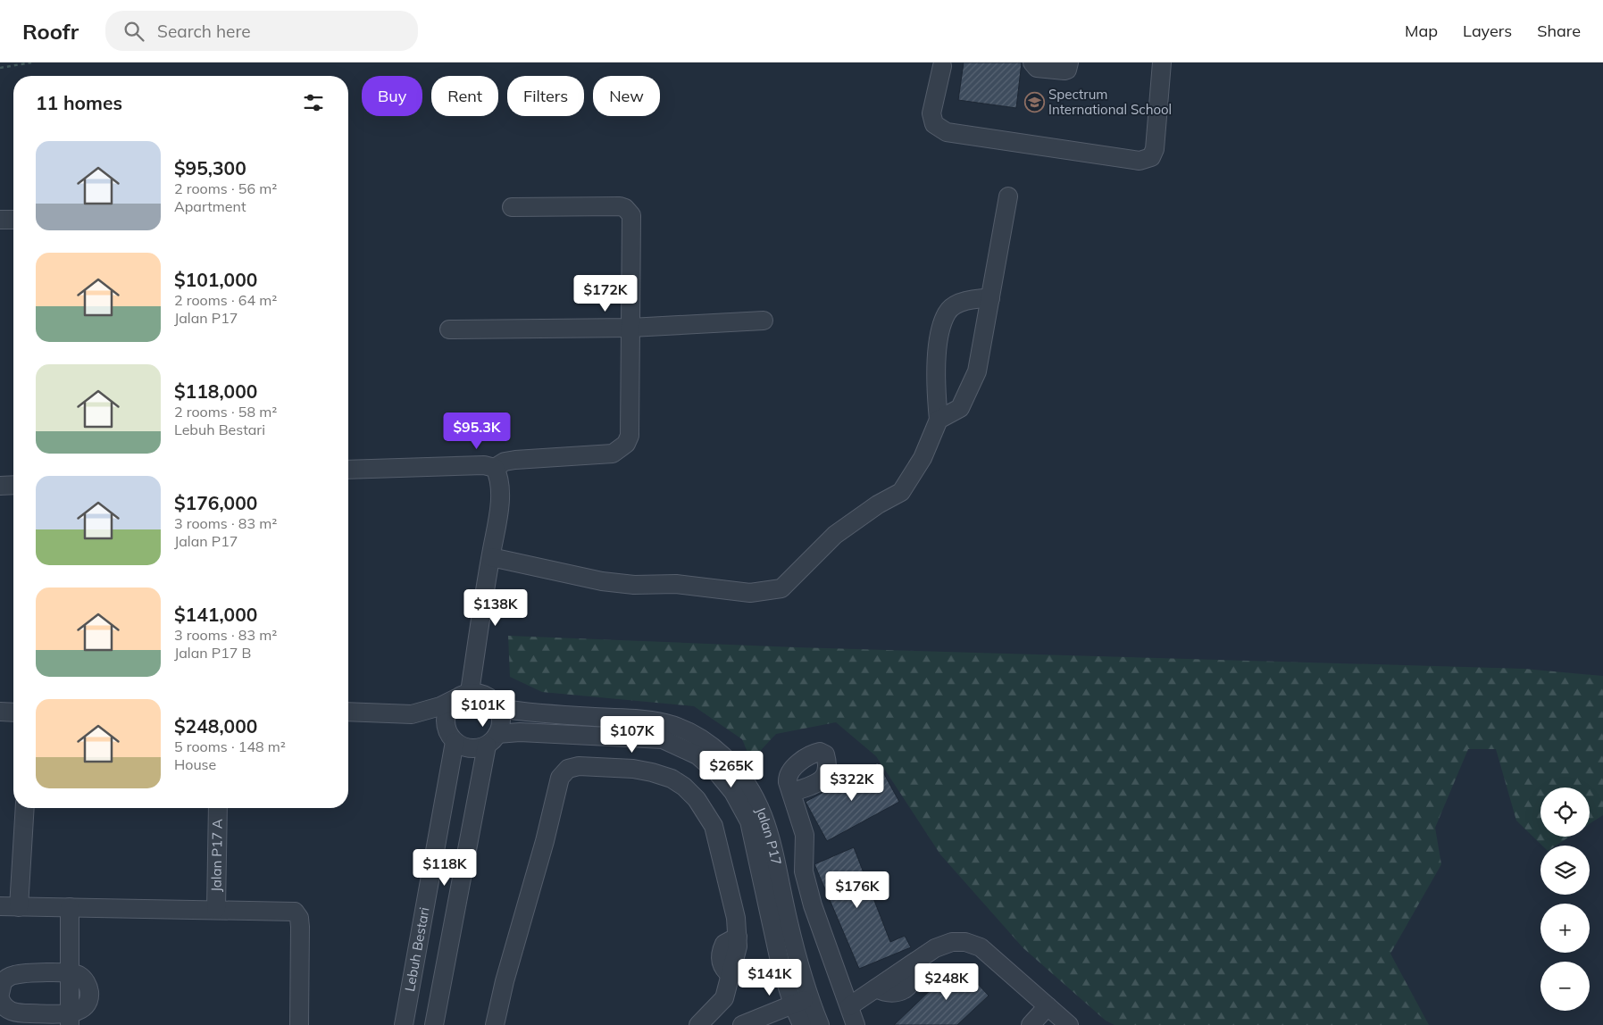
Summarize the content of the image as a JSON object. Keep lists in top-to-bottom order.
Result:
{
  "streets": {
    "street": ["Jalan P17", "Jalan P17 A", "Lebuh Bestari"]
  },
  "crossings": [
    ["Jalan P17", "Lebuh Bestari"]
  ],
  "places": {
    "school or university": ["Spectrum International School"]
  },
  "page": {
    "header": "Roofr",
    "search": "Search here",
    "nav": ["Map", "Layers", "Share"],
    "chip": [
      "Buy",
      "Rent",
      "Filters",
      "New"
    ],
    "heading": "11 homes",
    "list": [
      {
        "name": "$95,300",
        "note": "2 rooms · 56 m² · Apartment"
      },
      {
        "name": "$101,000",
        "note": "2 rooms · 64 m² · Jalan P17"
      },
      {
        "name": "$118,000",
        "note": "2 rooms · 58 m² · Lebuh Bestari"
      },
      {
        "name": "$176,000",
        "note": "3 rooms · 83 m² · Jalan P17"
      },
      {
        "name": "$141,000",
        "note": "3 rooms · 83 m² · Jalan P17 B"
      },
      {
        "name": "$248,000",
        "note": "5 rooms · 148 m² · House"
      }
    ],
    "price": [
      "$172K",
      "$95.3K",
      "$138K",
      "$101K",
      "$107K",
      "$265K",
      "$322K",
      "$118K",
      "$176K",
      "$141K",
      "$248K"
    ],
    "map_buttons": ["+", "−"]
  }
}
